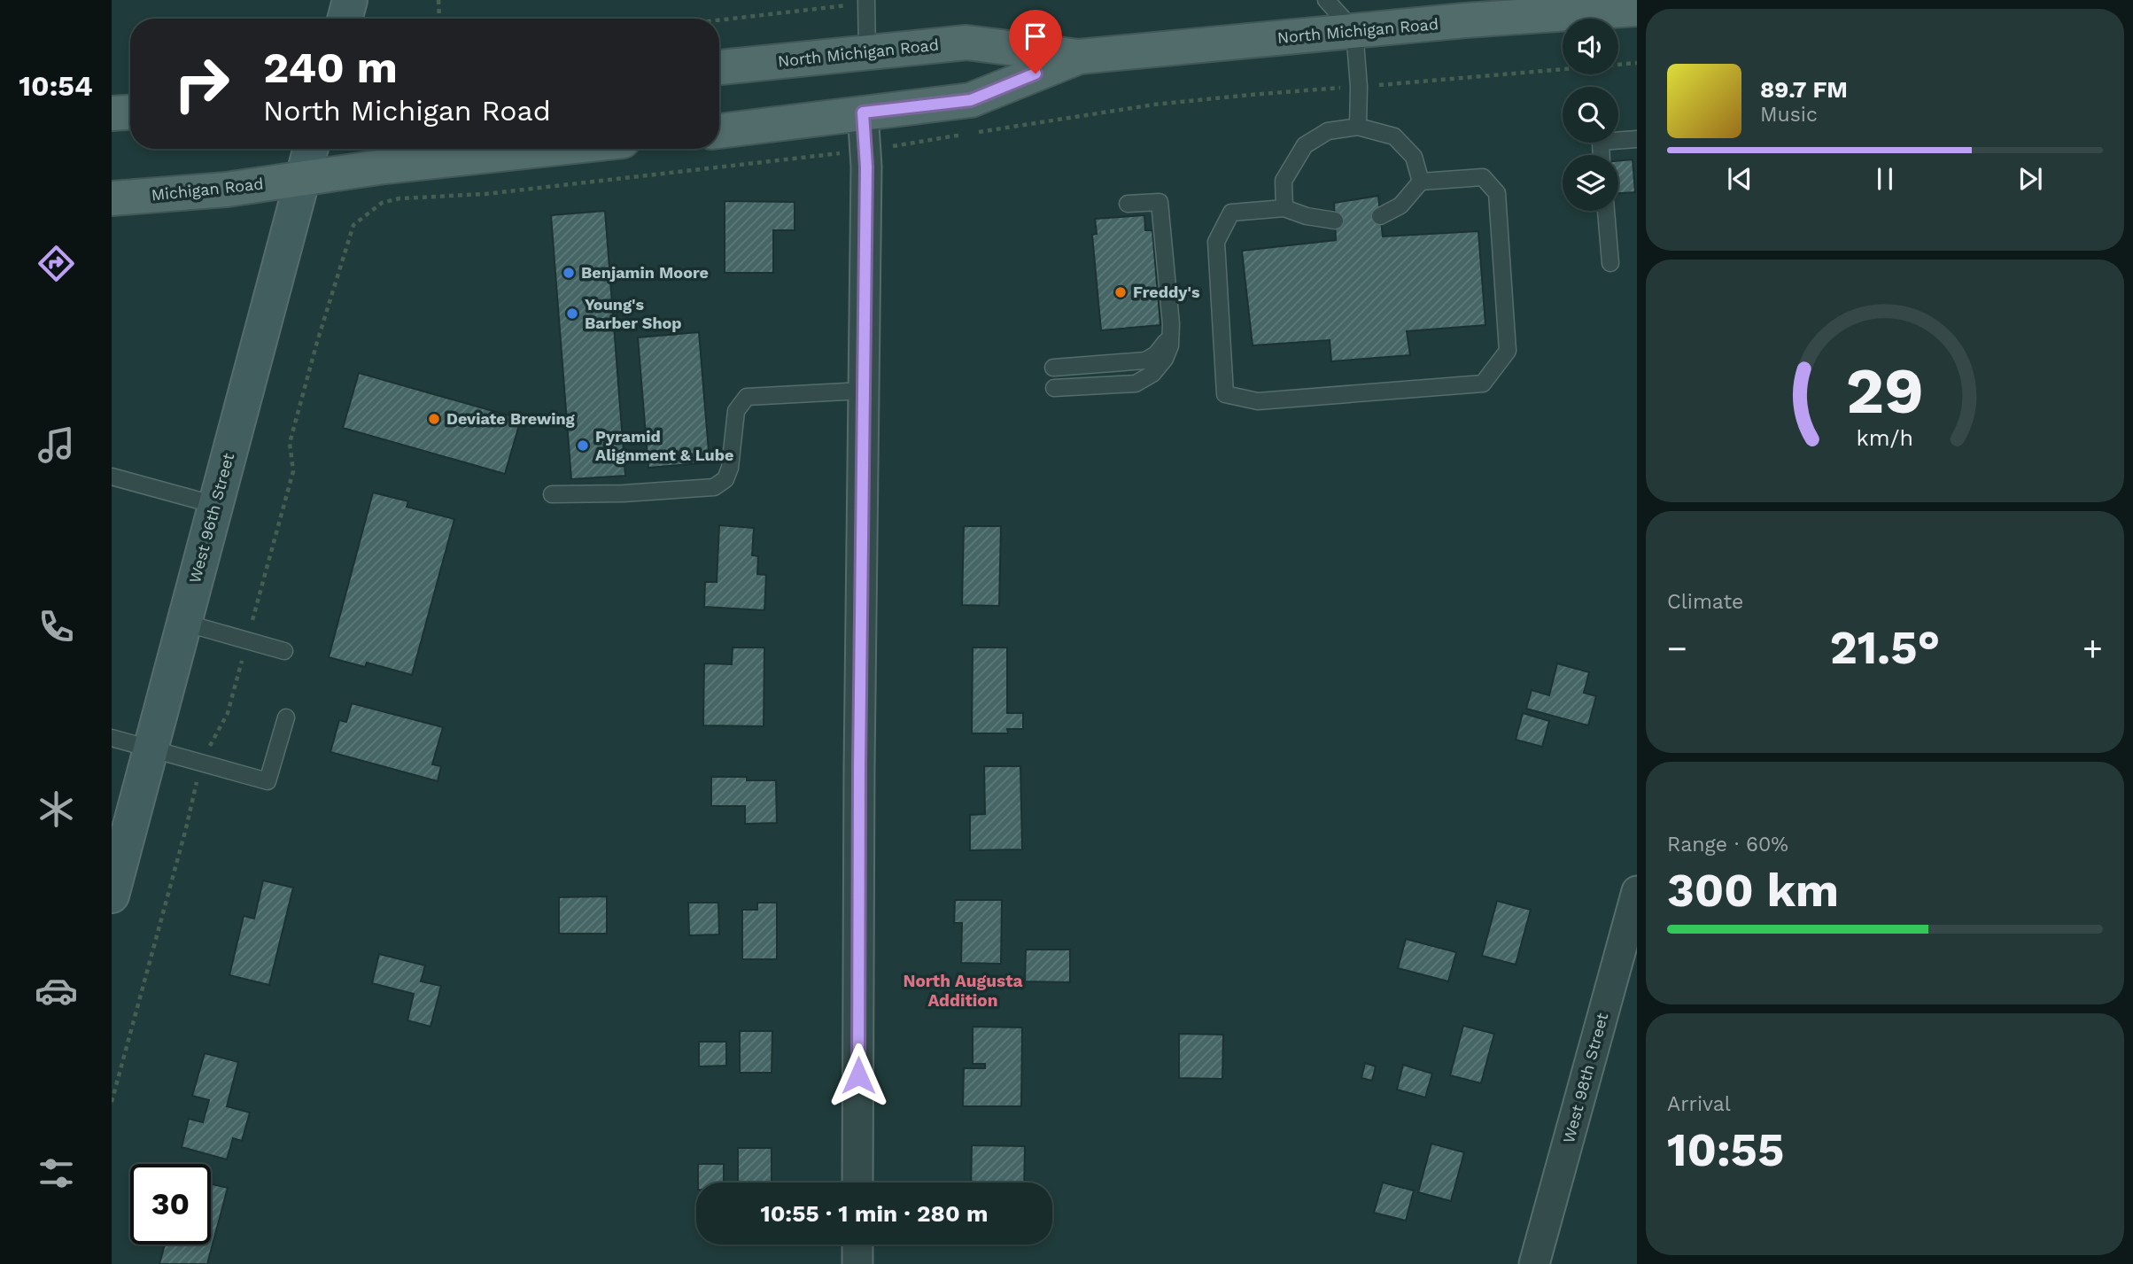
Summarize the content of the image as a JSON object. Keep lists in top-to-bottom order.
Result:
{
  "streets": {
    "main road": ["North Michigan Road", "Michigan Road"],
    "street": ["West 96th Street", "West 98th Street"]
  },
  "crossings": [
    ["Michigan Road", "West 96th Street"]
  ],
  "districts": ["North Augusta Addition"],
  "places": [
    "Benjamin Moore",
    "Freddy's",
    "Young's Barber Shop",
    "Deviate Brewing",
    "Pyramid Alignment & Lube"
  ],
  "page": {
    "tabs": "10:54",
    "turn": ["240 m", "North Michigan Road"],
    "song": ["89.7 FM", "Music"],
    "tile": [
      "Climate",
      ["Range · 60%", "300 km"],
      ["Arrival", "10:55"]
    ],
    "heat": ["−", "21.5°", "+"],
    "limit": "30",
    "trip": "10:55 · 1 min · 280 m",
    "gauge": ["29", "km/h"]
  }
}
